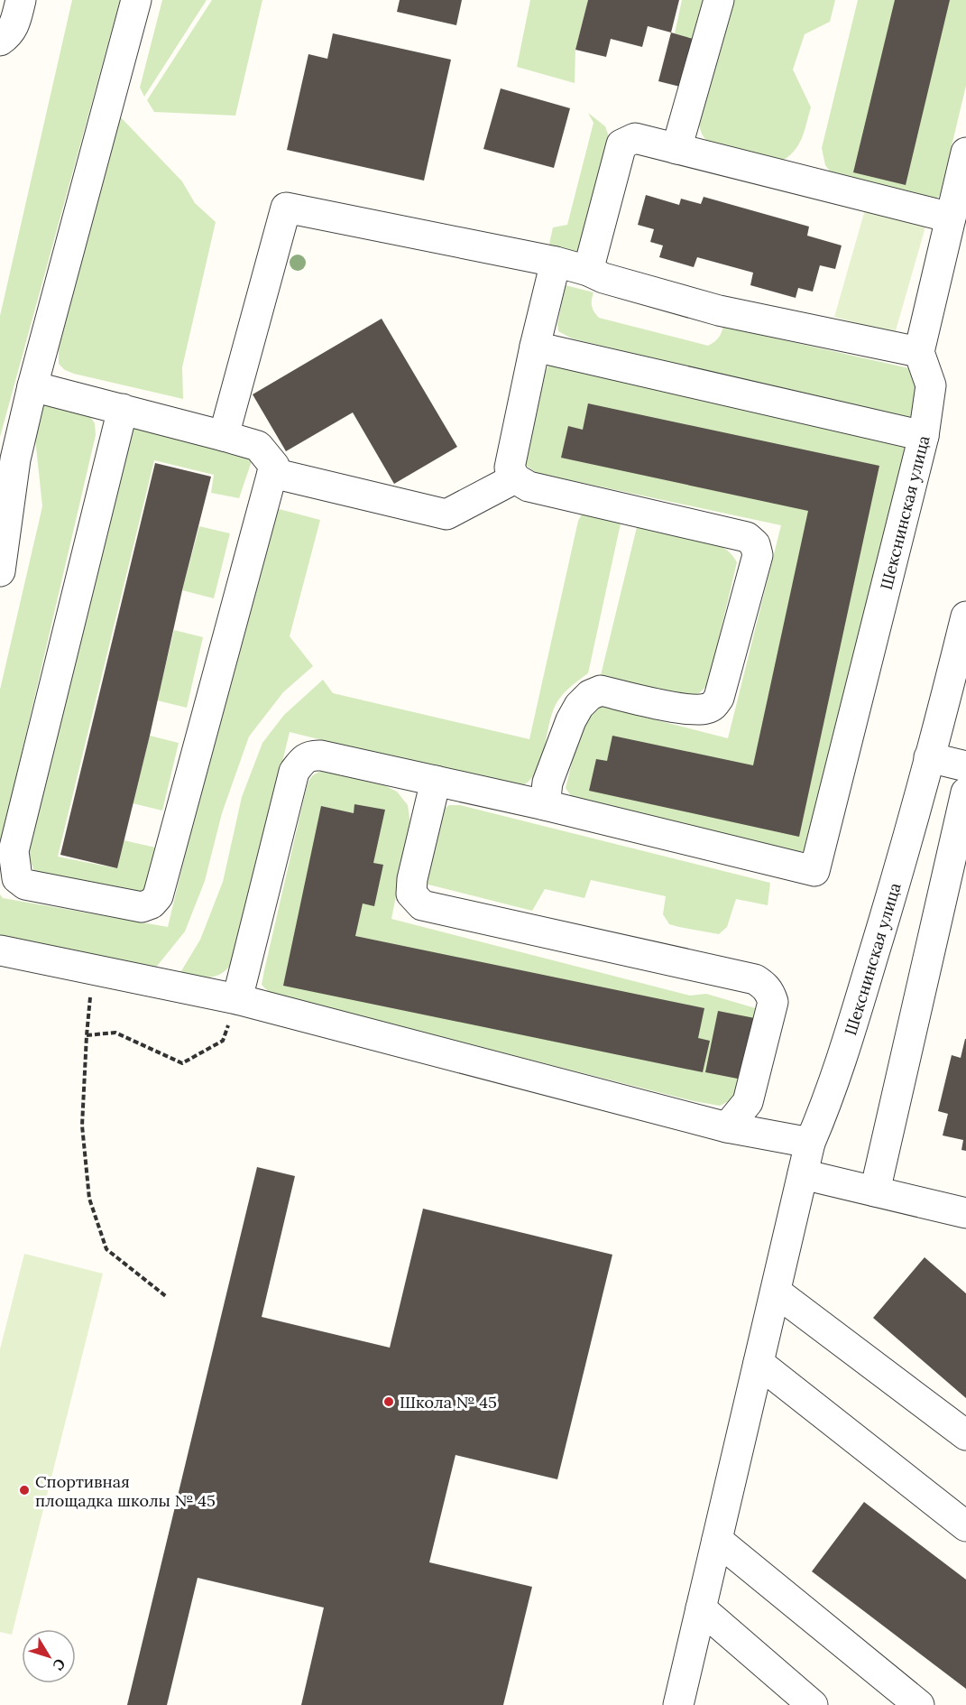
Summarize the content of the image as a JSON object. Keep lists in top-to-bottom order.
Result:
{
  "streets": {
    "street": ["Шекснинская улица"]
  },
  "places": ["Школа № 45", "Спортивная площадка школы № 45"],
  "north": "bottom right"
}
